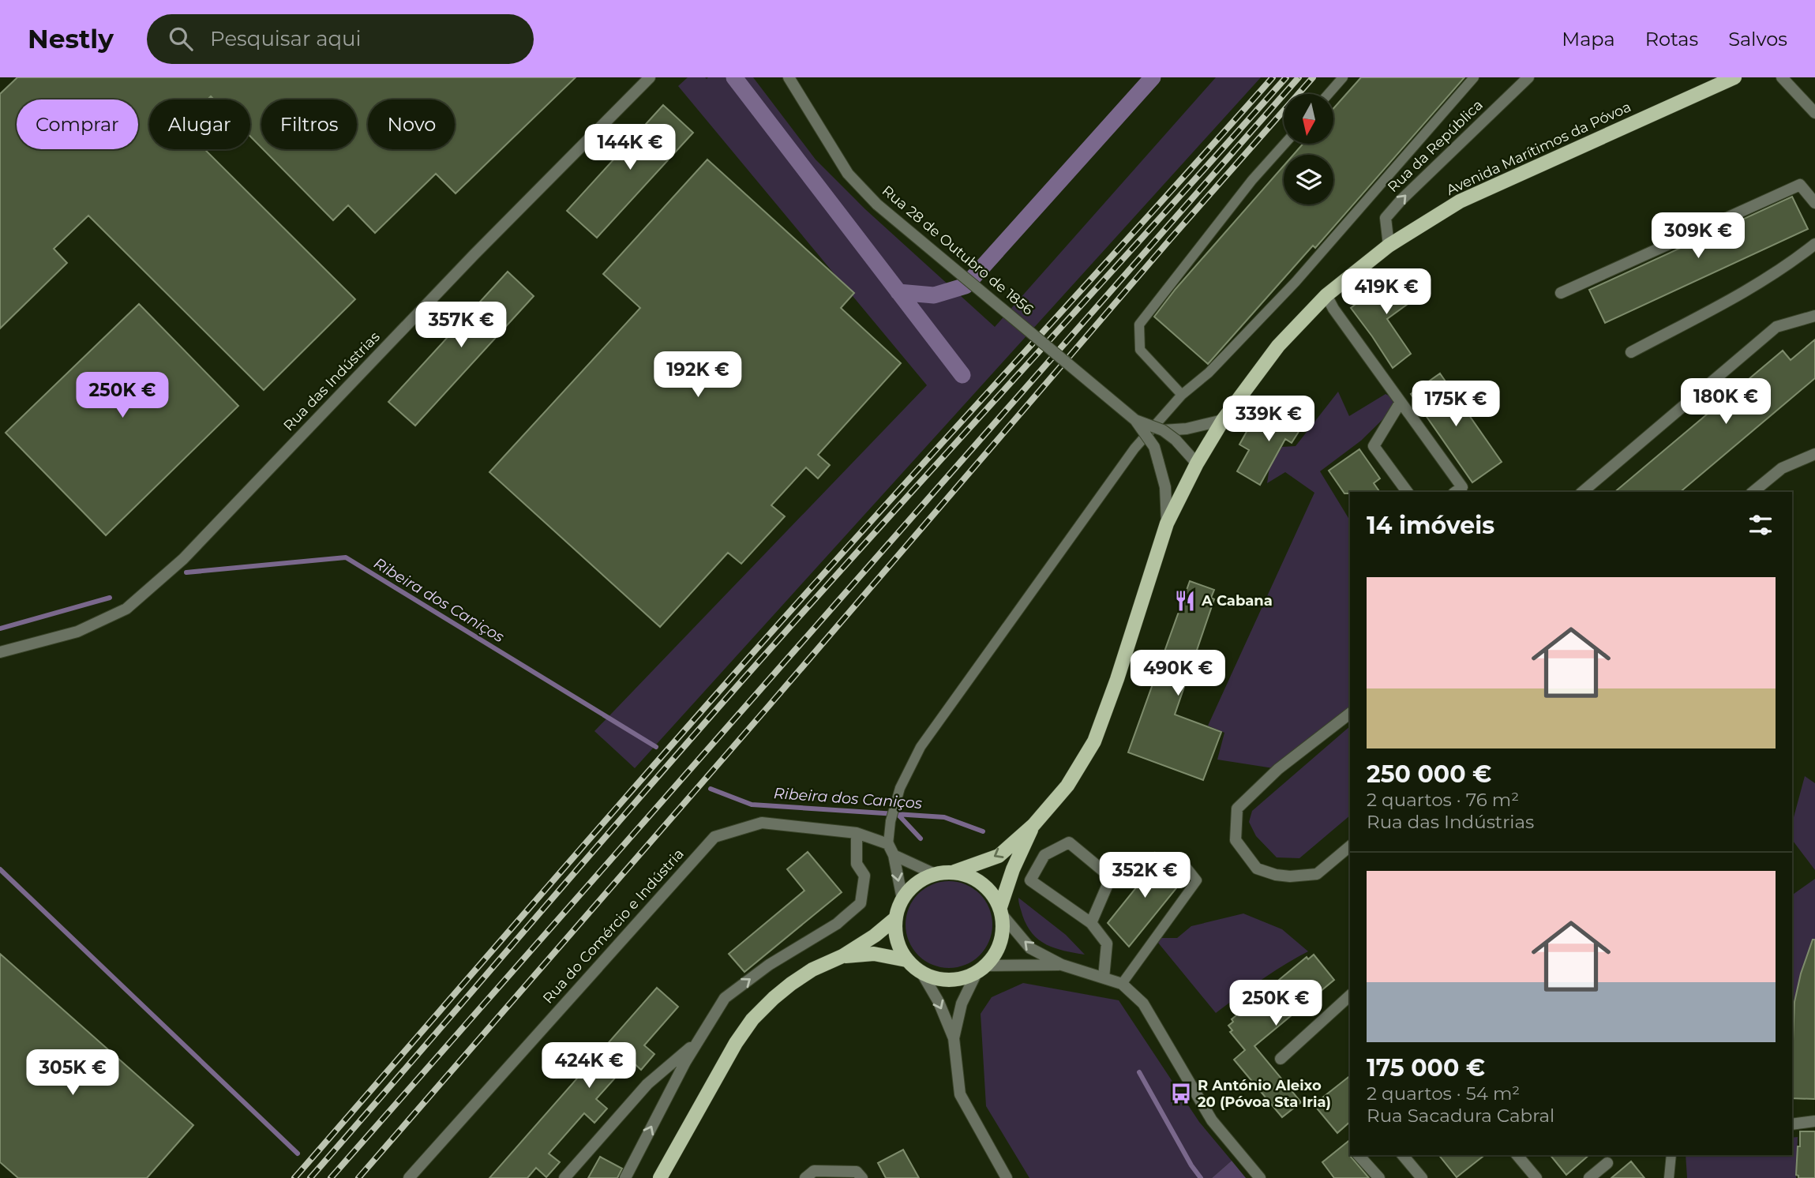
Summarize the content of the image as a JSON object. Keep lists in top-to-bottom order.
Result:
{
  "streets": {
    "main road": ["Avenida Marítimos da Póvoa"],
    "street": [
      "Rua da República",
      "Rua 28 de Outubro de 1856",
      "Rua das Indústrias",
      "Rua do Comércio e Indústria"
    ]
  },
  "crossings": [
    ["Rua da República", "Avenida Marítimos da Póvoa"],
    ["Avenida Marítimos da Póvoa", "Rua 28 de Outubro de 1856"]
  ],
  "one_way": ["Rua da República"],
  "water": ["Ribeira dos Caniços"],
  "places": {
    "restaurant": ["A Cabana"],
    "bus stop": ["R António Aleixo 20 (Póvoa Sta Iria)"]
  },
  "north": "bottom",
  "page": {
    "header": "Nestly",
    "search": "Pesquisar aqui",
    "nav": ["Mapa", "Rotas", "Salvos"],
    "chip": [
      "Comprar",
      "Alugar",
      "Filtros",
      "Novo"
    ],
    "price": [
      "144K €",
      "309K €",
      "419K €",
      "357K €",
      "192K €",
      "250K €",
      "180K €",
      "175K €",
      "339K €",
      "490K €",
      "352K €",
      "250K €",
      "424K €",
      "305K €"
    ],
    "heading": "14 imóveis",
    "list": [
      {
        "name": "250 000 €",
        "note": "2 quartos · 76 m² · Rua das Indústrias"
      },
      {
        "name": "175 000 €",
        "note": "2 quartos · 54 m² · Rua Sacadura Cabral"
      }
    ]
  }
}
